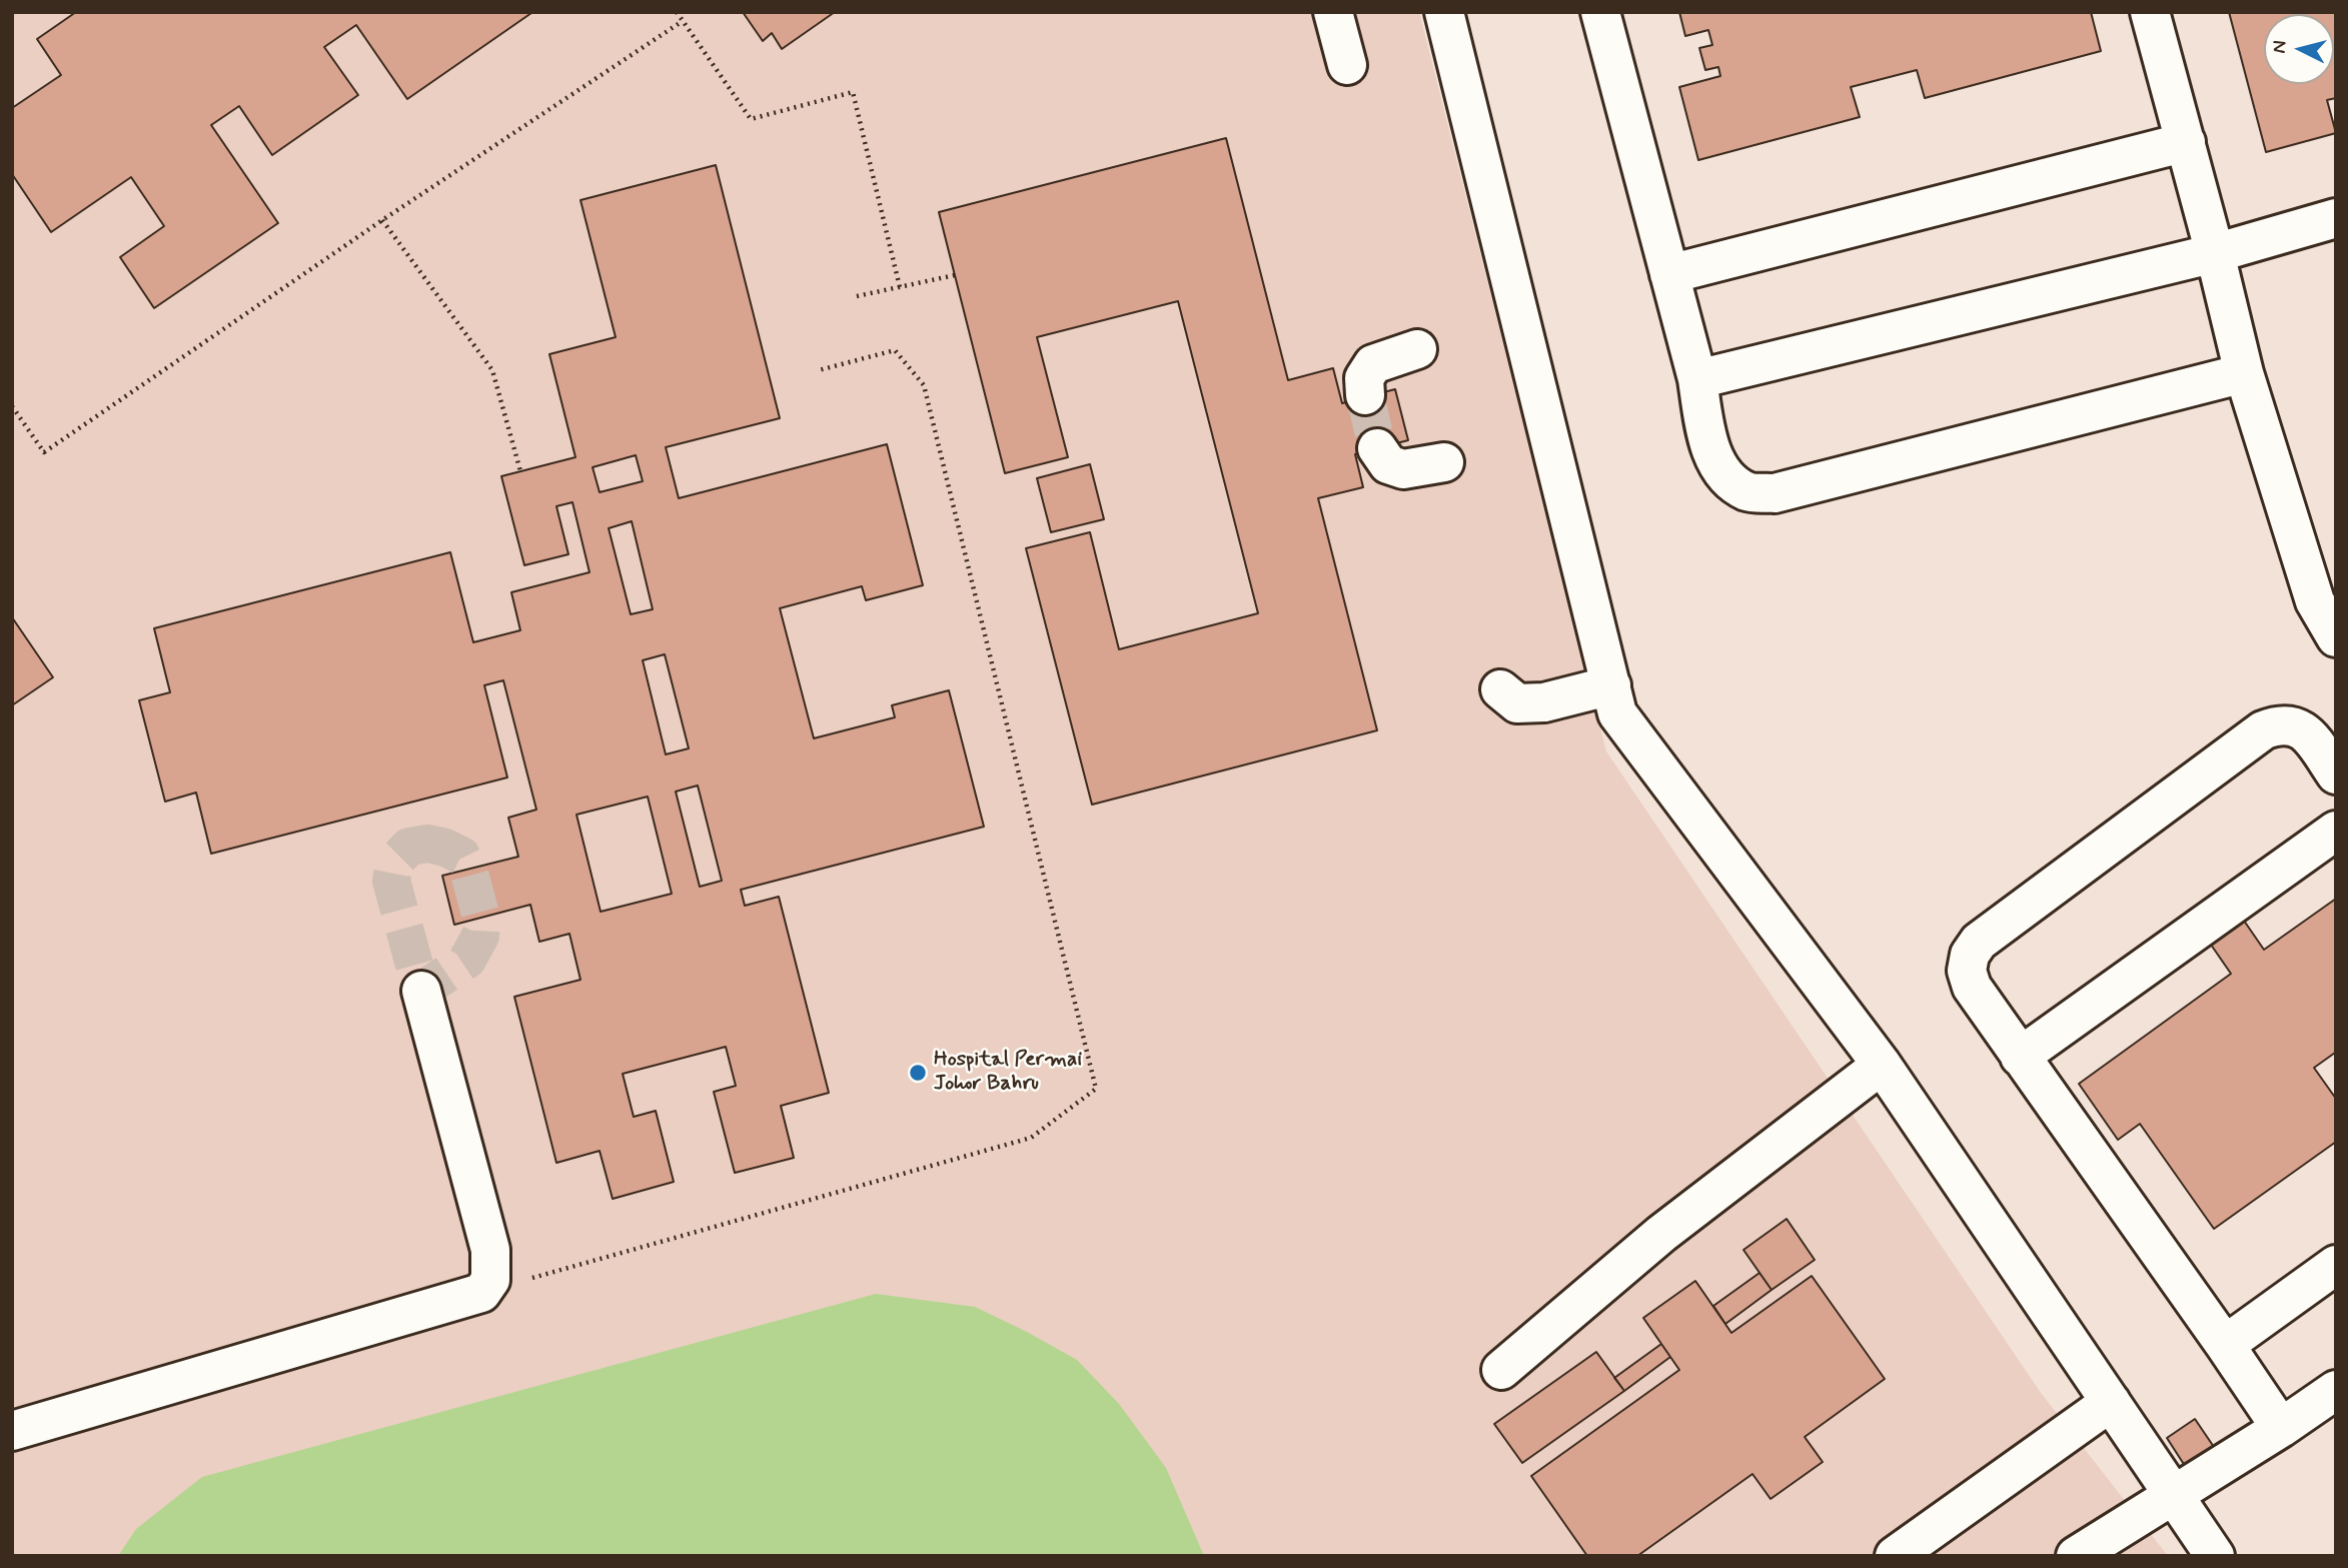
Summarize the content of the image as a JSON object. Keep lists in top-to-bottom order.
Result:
{
  "places": ["Hospital Permai Johor Bahru"],
  "north": "left"
}
